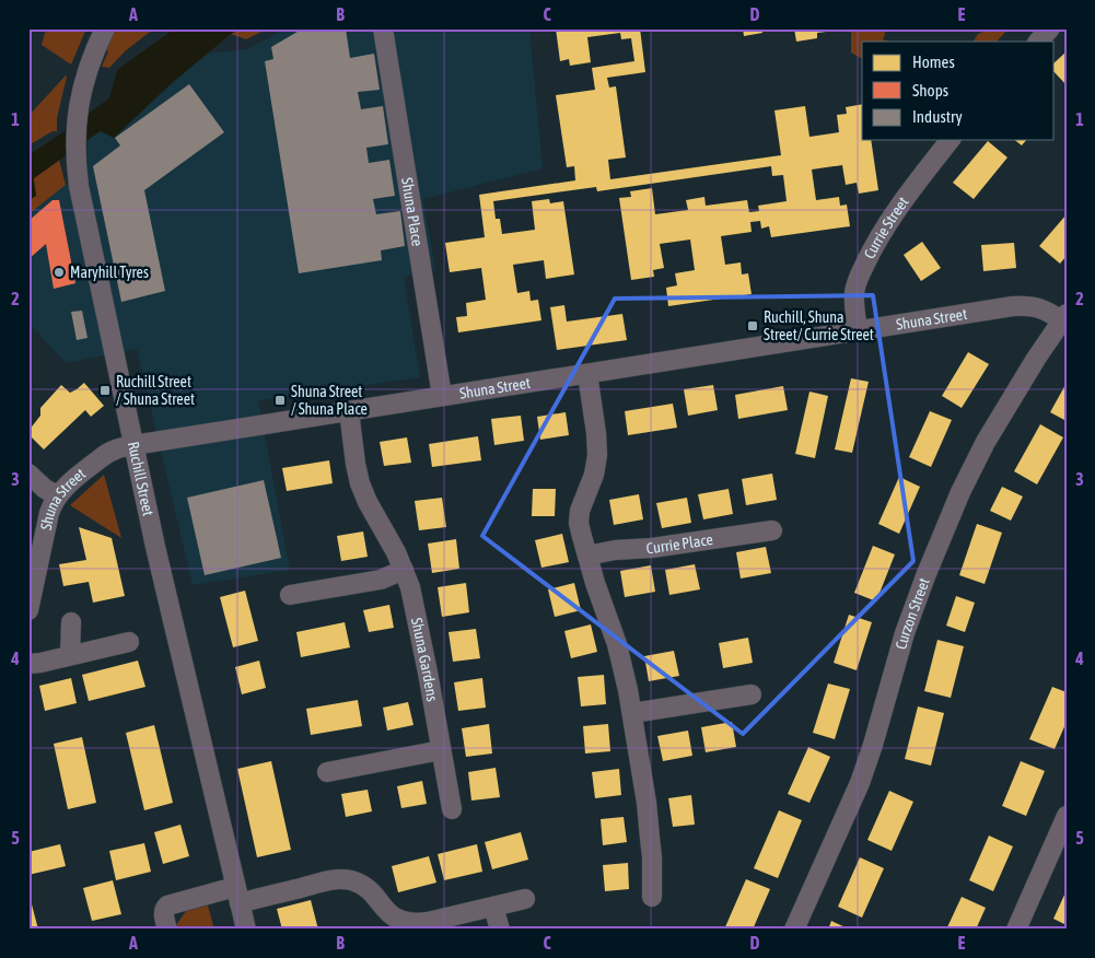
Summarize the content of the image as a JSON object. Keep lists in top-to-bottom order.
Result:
{
  "streets": {
    "street": [
      "Shuna Place",
      "Currie Street",
      "Shuna Street",
      "Ruchill Street",
      "Currie Place",
      "Curzon Street",
      "Shuna Gardens"
    ]
  },
  "crossings": [
    ["Shuna Place", "Shuna Street"],
    ["Currie Street", "Shuna Street"],
    ["Shuna Street", "Ruchill Street"],
    ["Shuna Street", "Curzon Street"],
    ["Shuna Street", "Shuna Gardens"]
  ],
  "places": {
    "other": ["Maryhill Tyres"],
    "transit": ["Ruchill, Shuna Street/ Currie Street", "Ruchill Street / Shuna Street", "Shuna Street / Shuna Place"]
  },
  "legend": ["Homes", "Shops", "Industry"],
  "grid": {
    "columns": [
      "A",
      "B",
      "C",
      "D",
      "E"
    ],
    "rows": [
      "1",
      "2",
      "3",
      "4",
      "5"
    ]
  }
}
